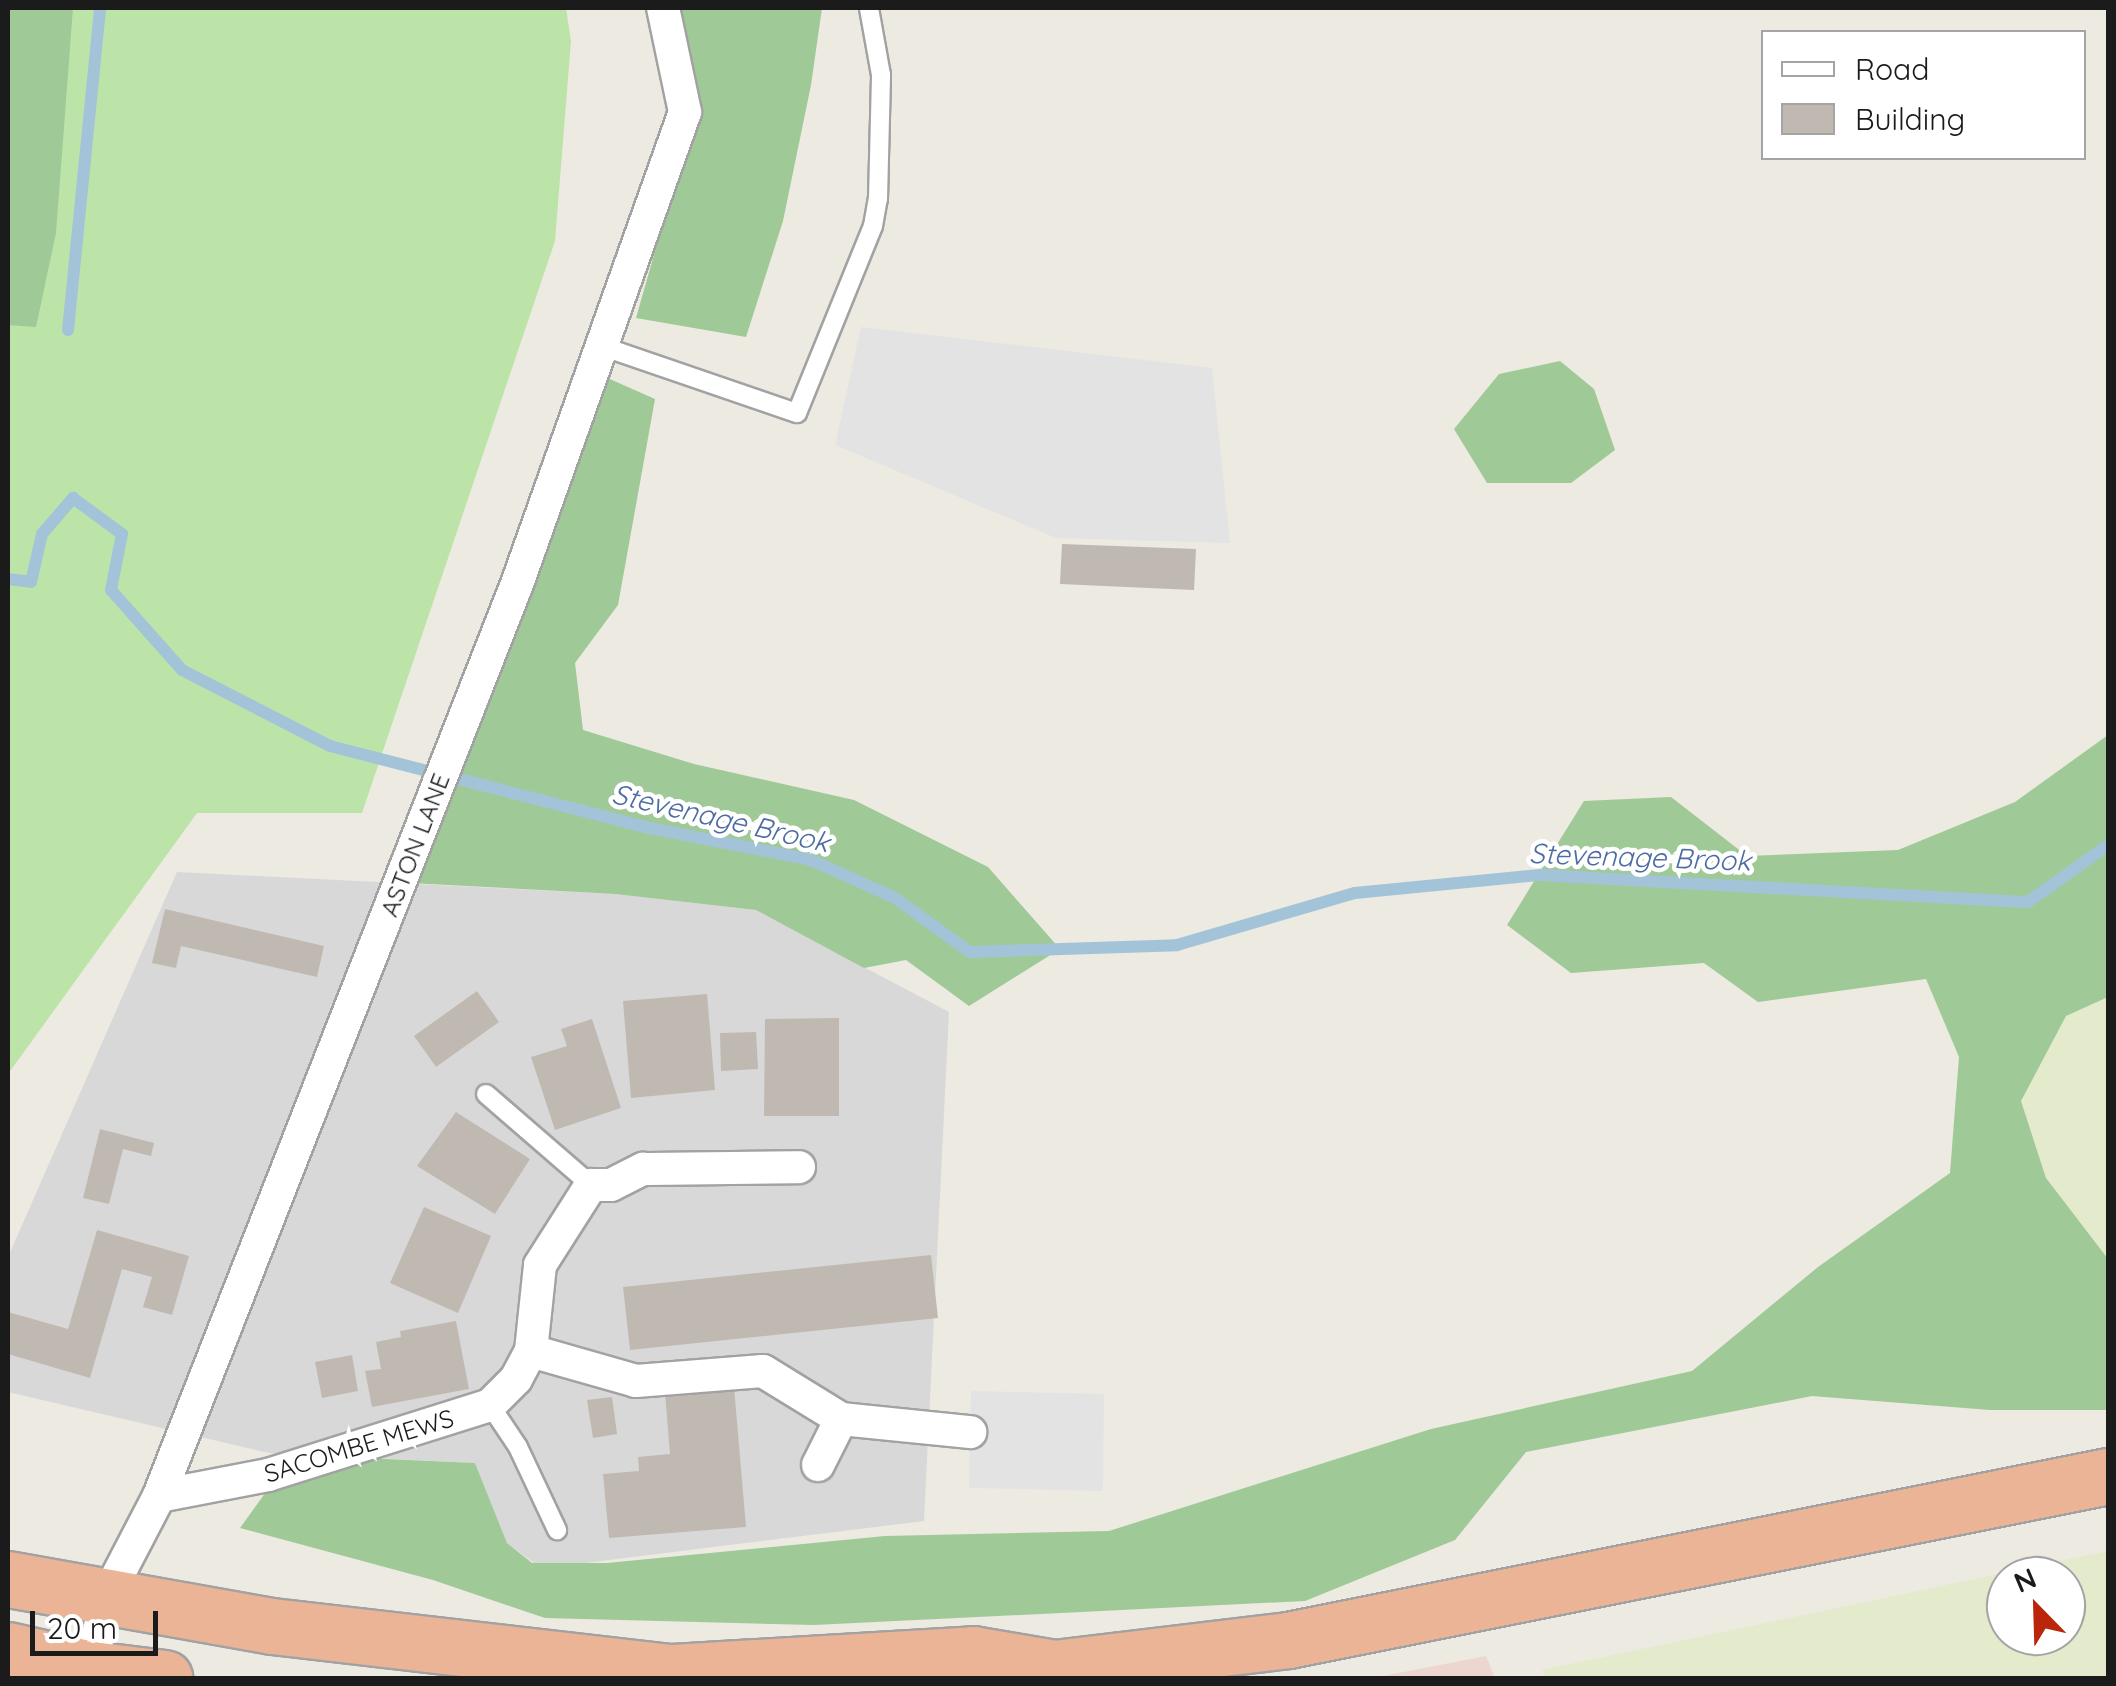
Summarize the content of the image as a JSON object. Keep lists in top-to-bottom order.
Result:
{
  "streets": {
    "street": ["ASTON LANE", "SACOMBE MEWS"]
  },
  "crossings": [
    ["ASTON LANE", "SACOMBE MEWS"]
  ],
  "water": ["Stevenage Brook"],
  "legend": ["Road", "Building"],
  "scale_bar": "20 m",
  "north": "top left"
}
